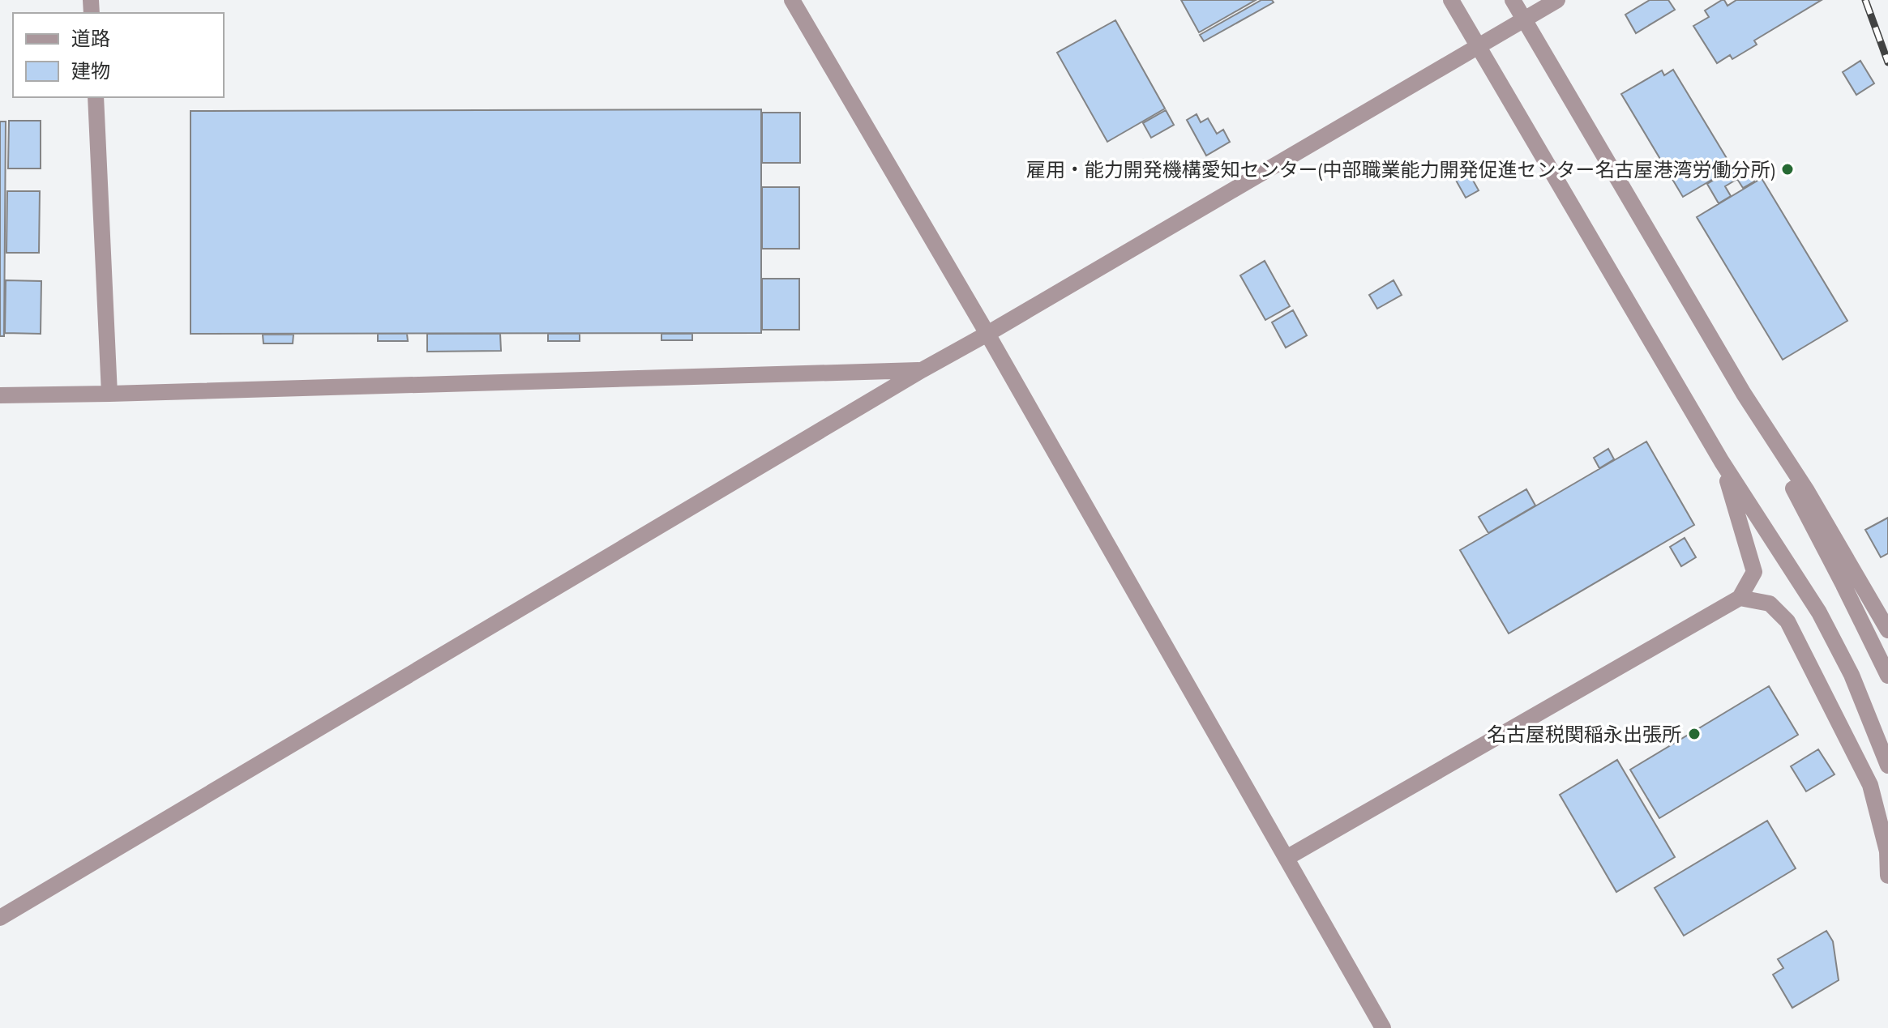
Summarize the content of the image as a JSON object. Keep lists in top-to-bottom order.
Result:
{
  "places": ["雇用・能力開発機構愛知センター(中部職業能力開発促進センター名古屋港湾労働分所)", "名古屋税関稲永出張所"],
  "legend": ["道路", "建物"]
}
